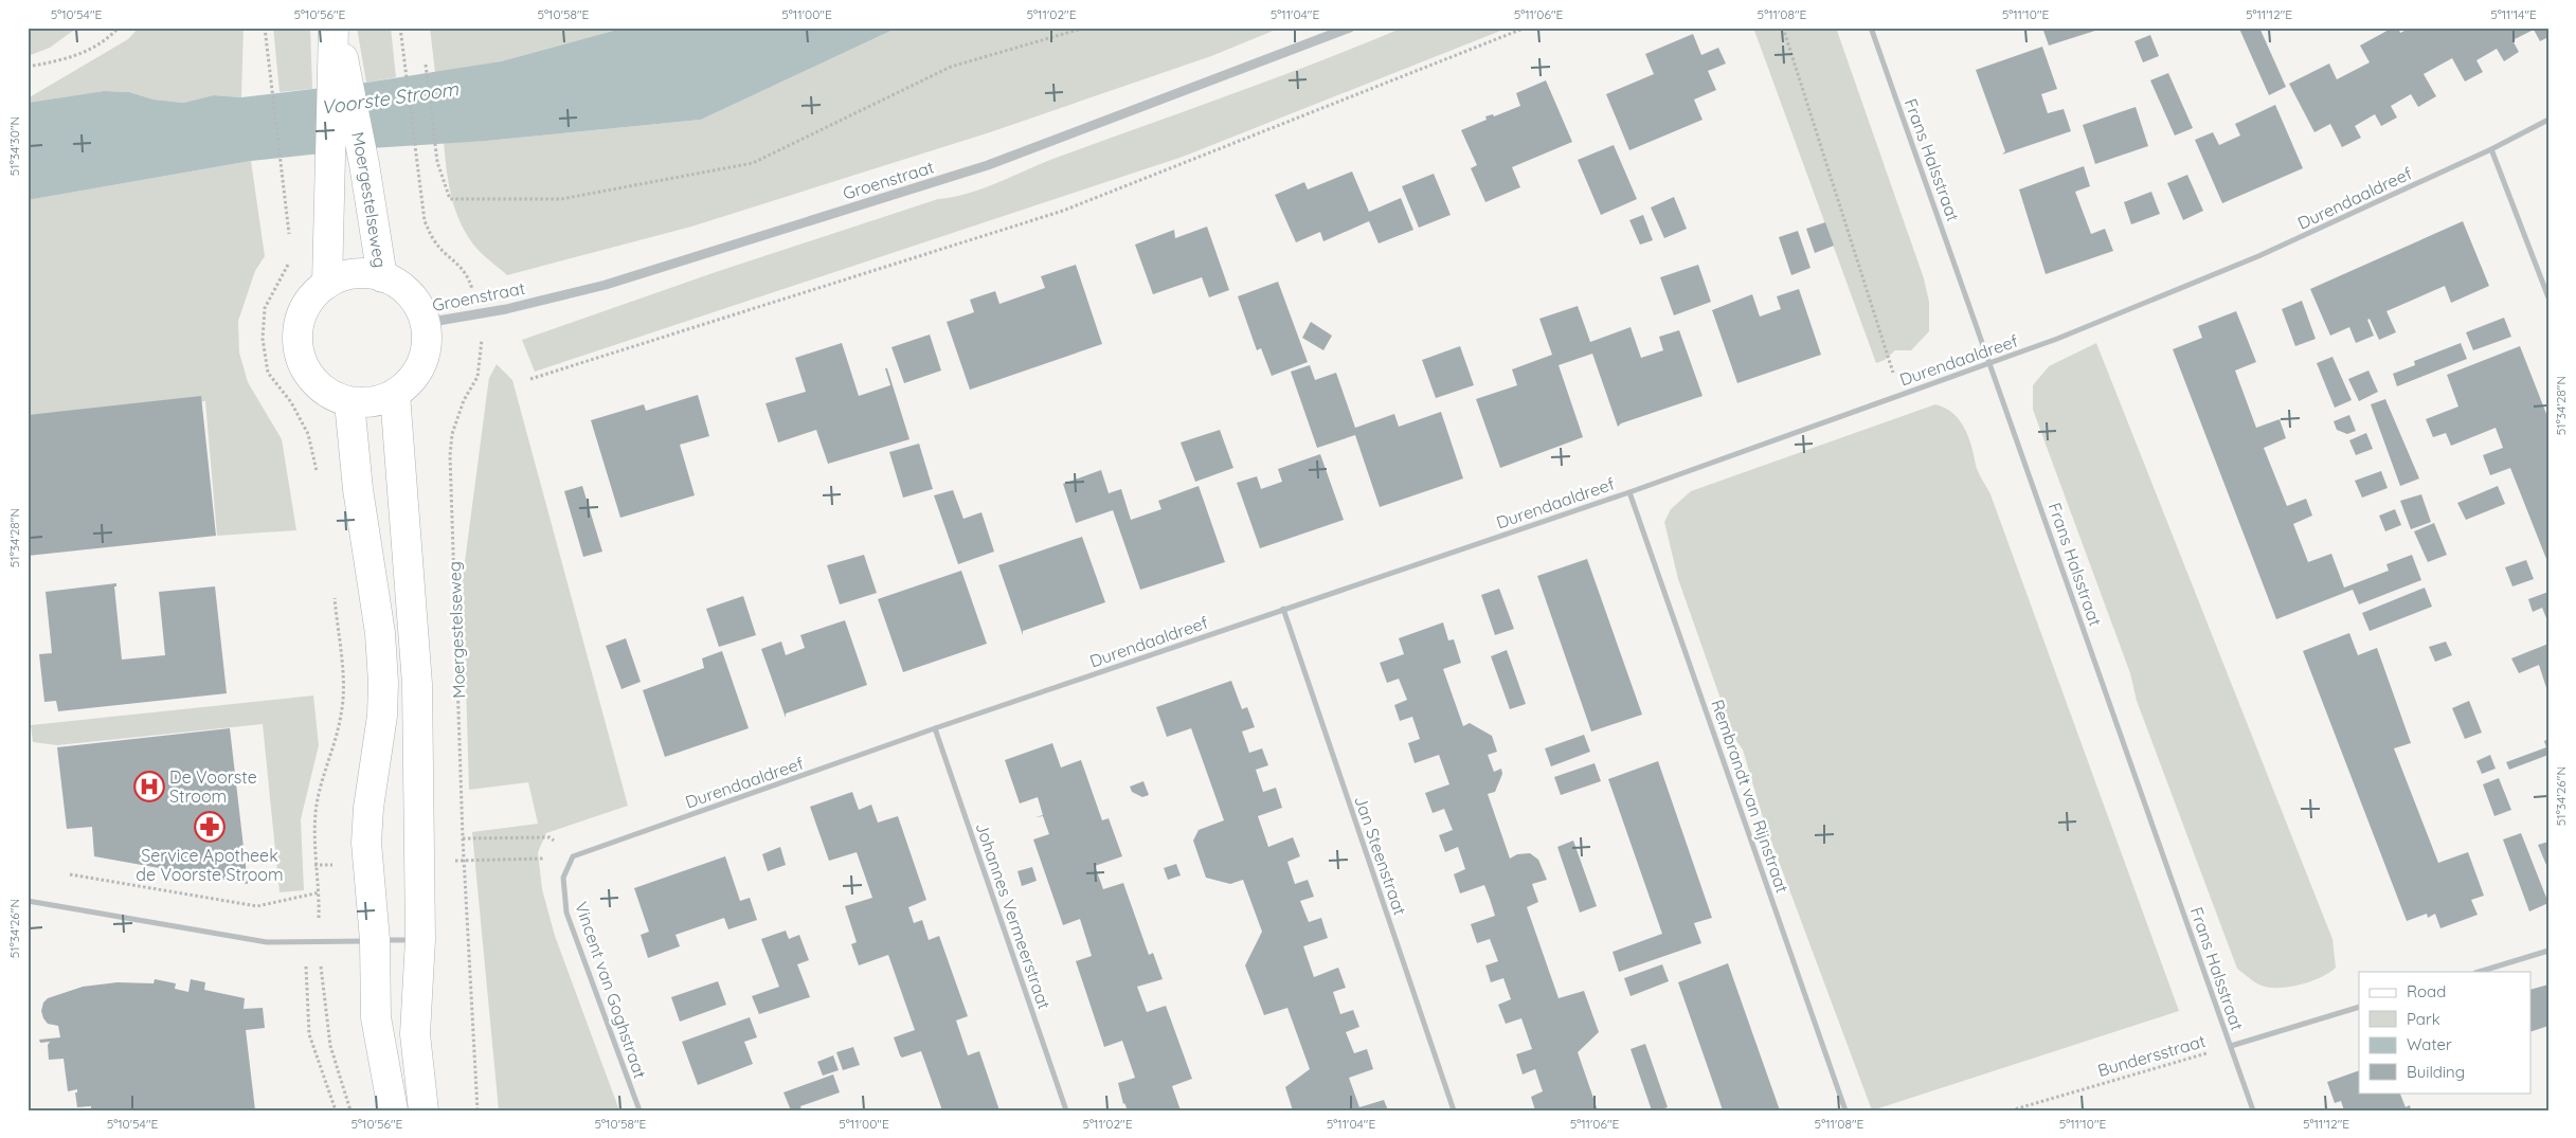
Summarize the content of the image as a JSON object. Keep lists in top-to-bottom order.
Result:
{
  "streets": {
    "main road": ["Moergestelseweg"],
    "street": [
      "Frans Halsstraat",
      "Groenstraat",
      "Durendaaldreef",
      "Rembrandt van Rijnstraat",
      "Jan Steenstraat",
      "Johannes Vermeerstraat",
      "Vincent van Goghstraat",
      "Bundersstraat"
    ]
  },
  "crossings": [
    ["Frans Halsstraat", "Durendaaldreef"],
    ["Frans Halsstraat", "Bundersstraat"],
    ["Groenstraat", "Moergestelseweg"],
    ["Durendaaldreef", "Rembrandt van Rijnstraat"],
    ["Durendaaldreef", "Jan Steenstraat"],
    ["Durendaaldreef", "Johannes Vermeerstraat"],
    ["Durendaaldreef", "Vincent van Goghstraat"]
  ],
  "water": ["Voorste Stroom"],
  "places": {
    "hospital": ["De Voorste Stroom"],
    "pharmacy": ["Service Apotheek de Voorste Stroom"]
  },
  "legend": [
    "Road",
    "Park",
    "Water",
    "Building"
  ],
  "coordinates": [
    "5°10'54\"E",
    "5°10'56\"E",
    "5°10'58\"E",
    "5°11'00\"E",
    "5°11'02\"E",
    "5°11'04\"E",
    "5°11'06\"E",
    "5°11'08\"E",
    "5°11'10\"E",
    "5°11'12\"E",
    "5°11'14\"E",
    "51°34'30\"N",
    "51°34'28\"N",
    "51°34'26\"N"
  ]
}
